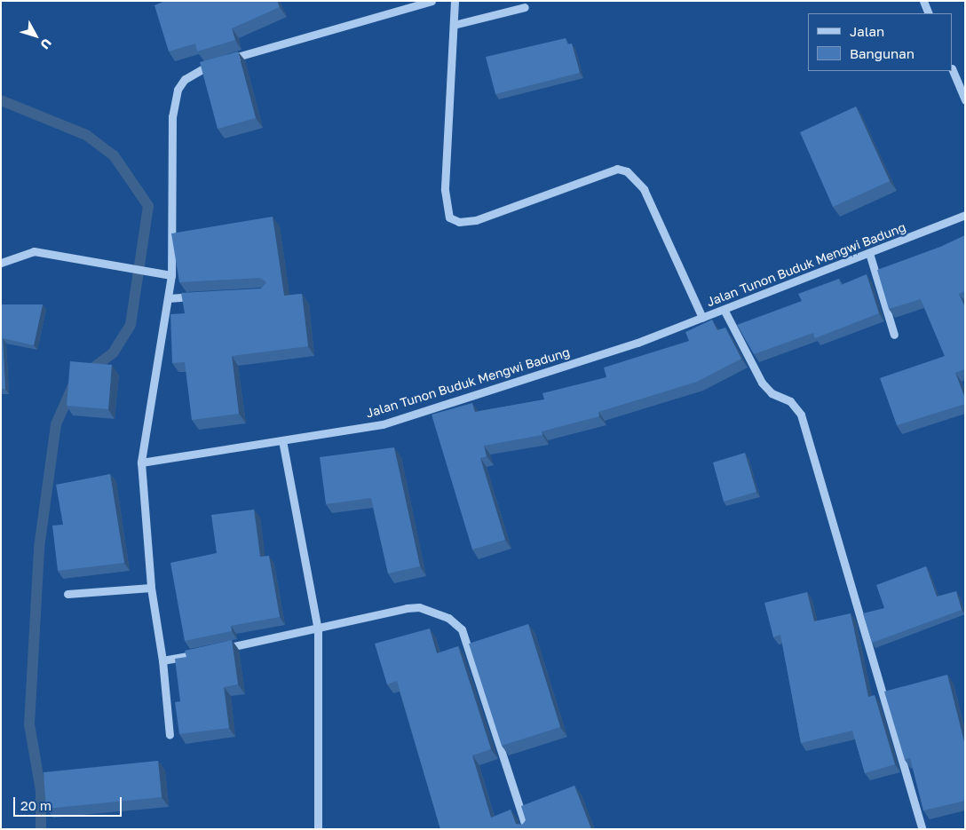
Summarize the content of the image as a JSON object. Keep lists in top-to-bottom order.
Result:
{
  "streets": {
    "street": ["Jalan Tunon Buduk Mengwi Badung"]
  },
  "legend": ["Jalan", "Bangunan"],
  "scale_bar": "20 m",
  "north": "bottom right"
}
